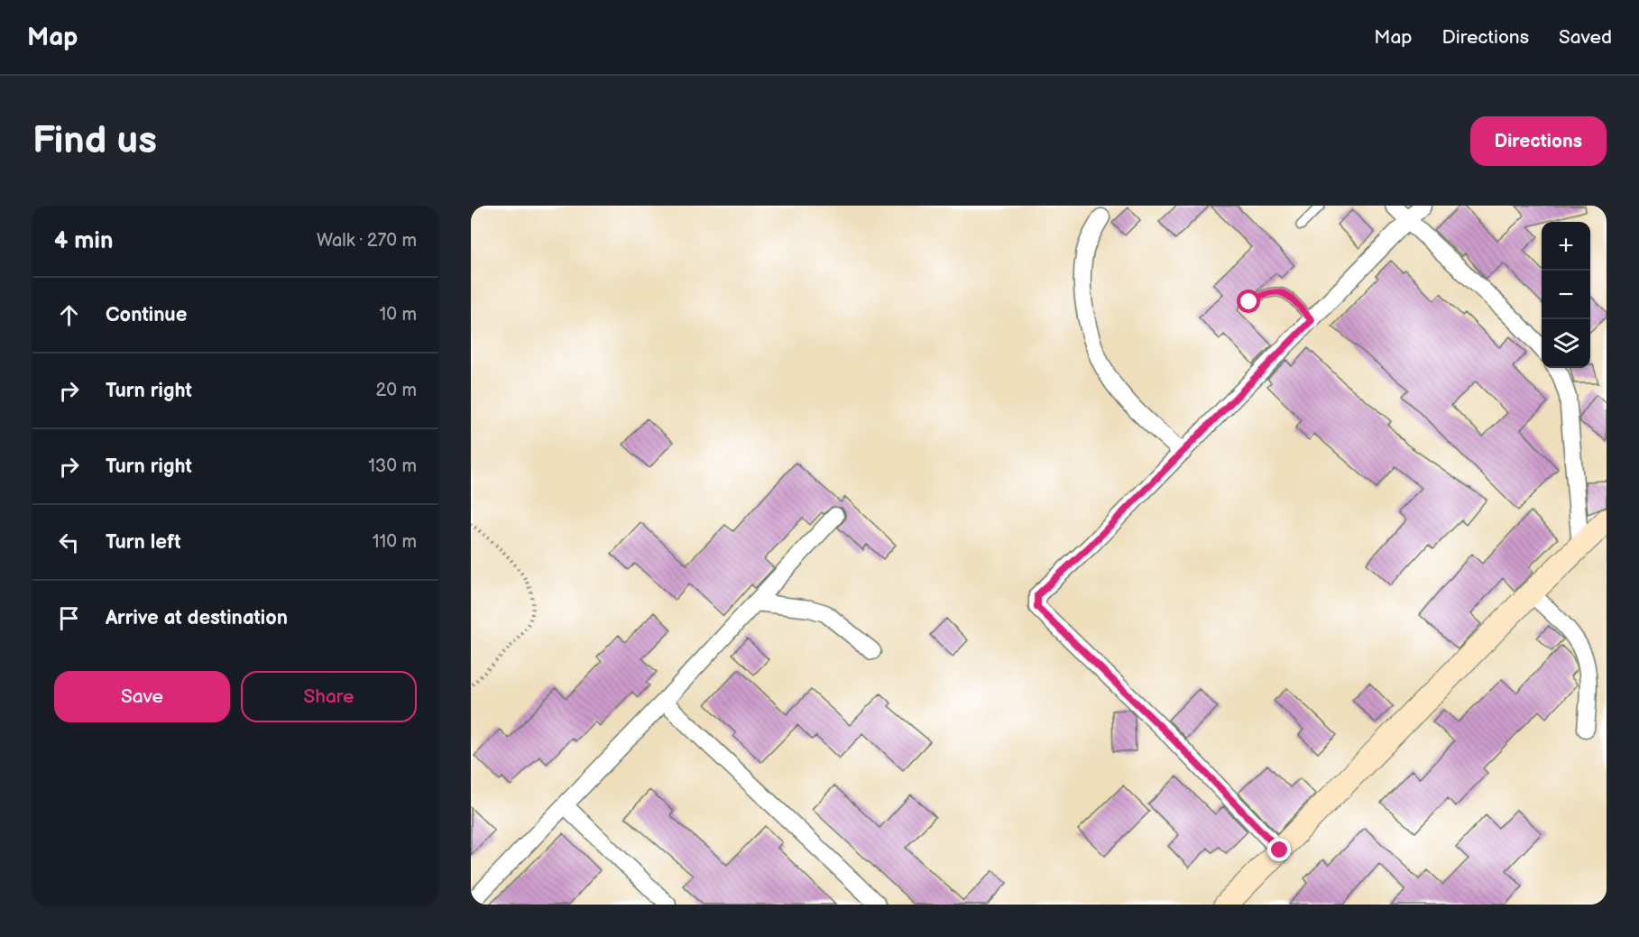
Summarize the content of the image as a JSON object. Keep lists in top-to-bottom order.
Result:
{
  "page": {
    "header": "Map",
    "nav": ["Map", "Directions", "Saved"],
    "buttons": [
      "Directions",
      ["Save", "Share"]
    ],
    "title": "Find us",
    "heading": ["4 min", "Walk · 270 m"],
    "map_buttons": ["+", "−"],
    "list": [
      ["Continue", "10 m"],
      ["Turn right", "20 m"],
      ["Turn right", "130 m"],
      ["Turn left", "110 m"],
      "Arrive at destination"
    ]
  }
}
